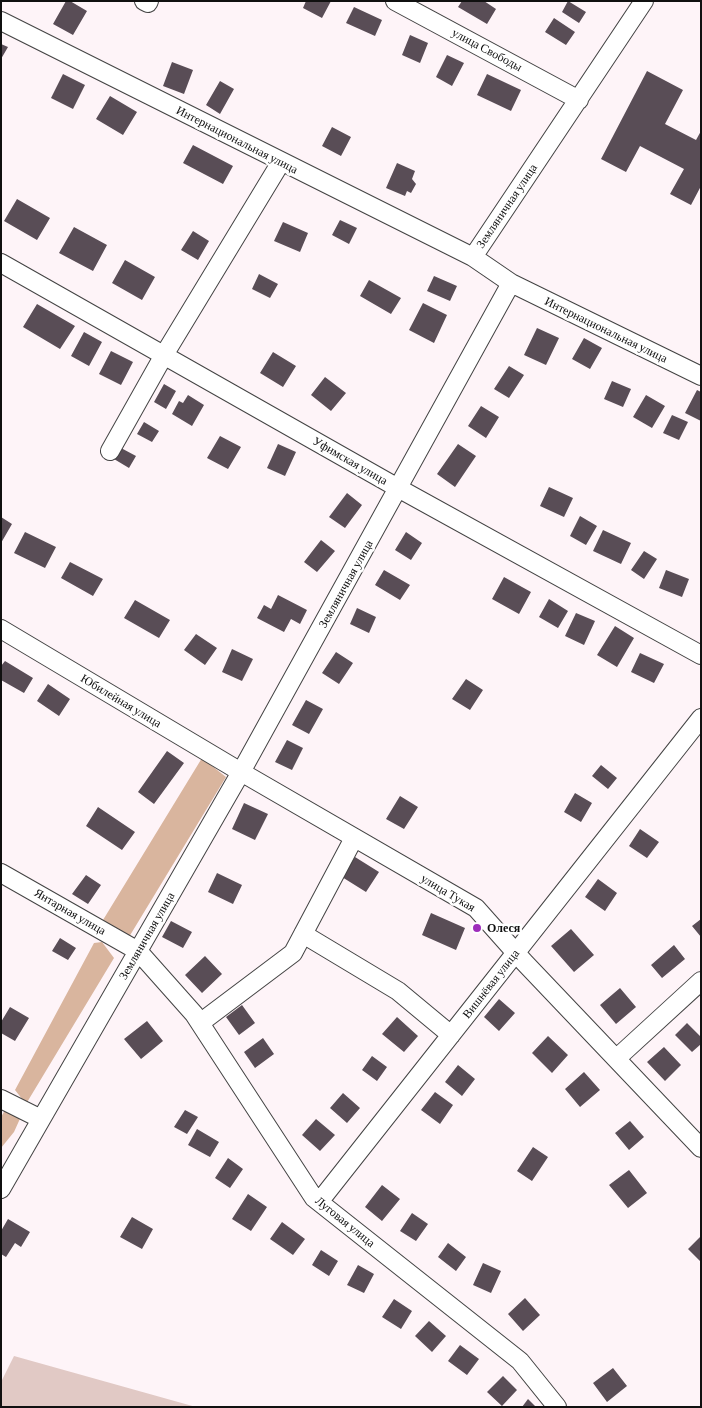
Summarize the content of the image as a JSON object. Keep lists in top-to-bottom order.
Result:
{
  "streets": {
    "street": [
      "улица Свободы",
      "Интернациональная улица",
      "Земляничная улица",
      "Уфимская улица",
      "Юбилейная улица",
      "улица Тукая",
      "Янтарная улица",
      "Вишнёвая улица",
      "Луговая улица"
    ]
  },
  "crossings": [
    ["улица Свободы", "Земляничная улица"],
    ["Интернациональная улица", "Земляничная улица"],
    ["Земляничная улица", "Уфимская улица"],
    ["Земляничная улица", "Юбилейная улица"],
    ["Земляничная улица", "улица Тукая"],
    ["Земляничная улица", "Янтарная улица"],
    ["Земляничная улица", "Луговая улица"],
    ["Юбилейная улица", "улица Тукая"],
    ["улица Тукая", "Вишнёвая улица"],
    ["Янтарная улица", "Луговая улица"],
    ["Вишнёвая улица", "Луговая улица"]
  ],
  "places": ["Олеся"]
}
